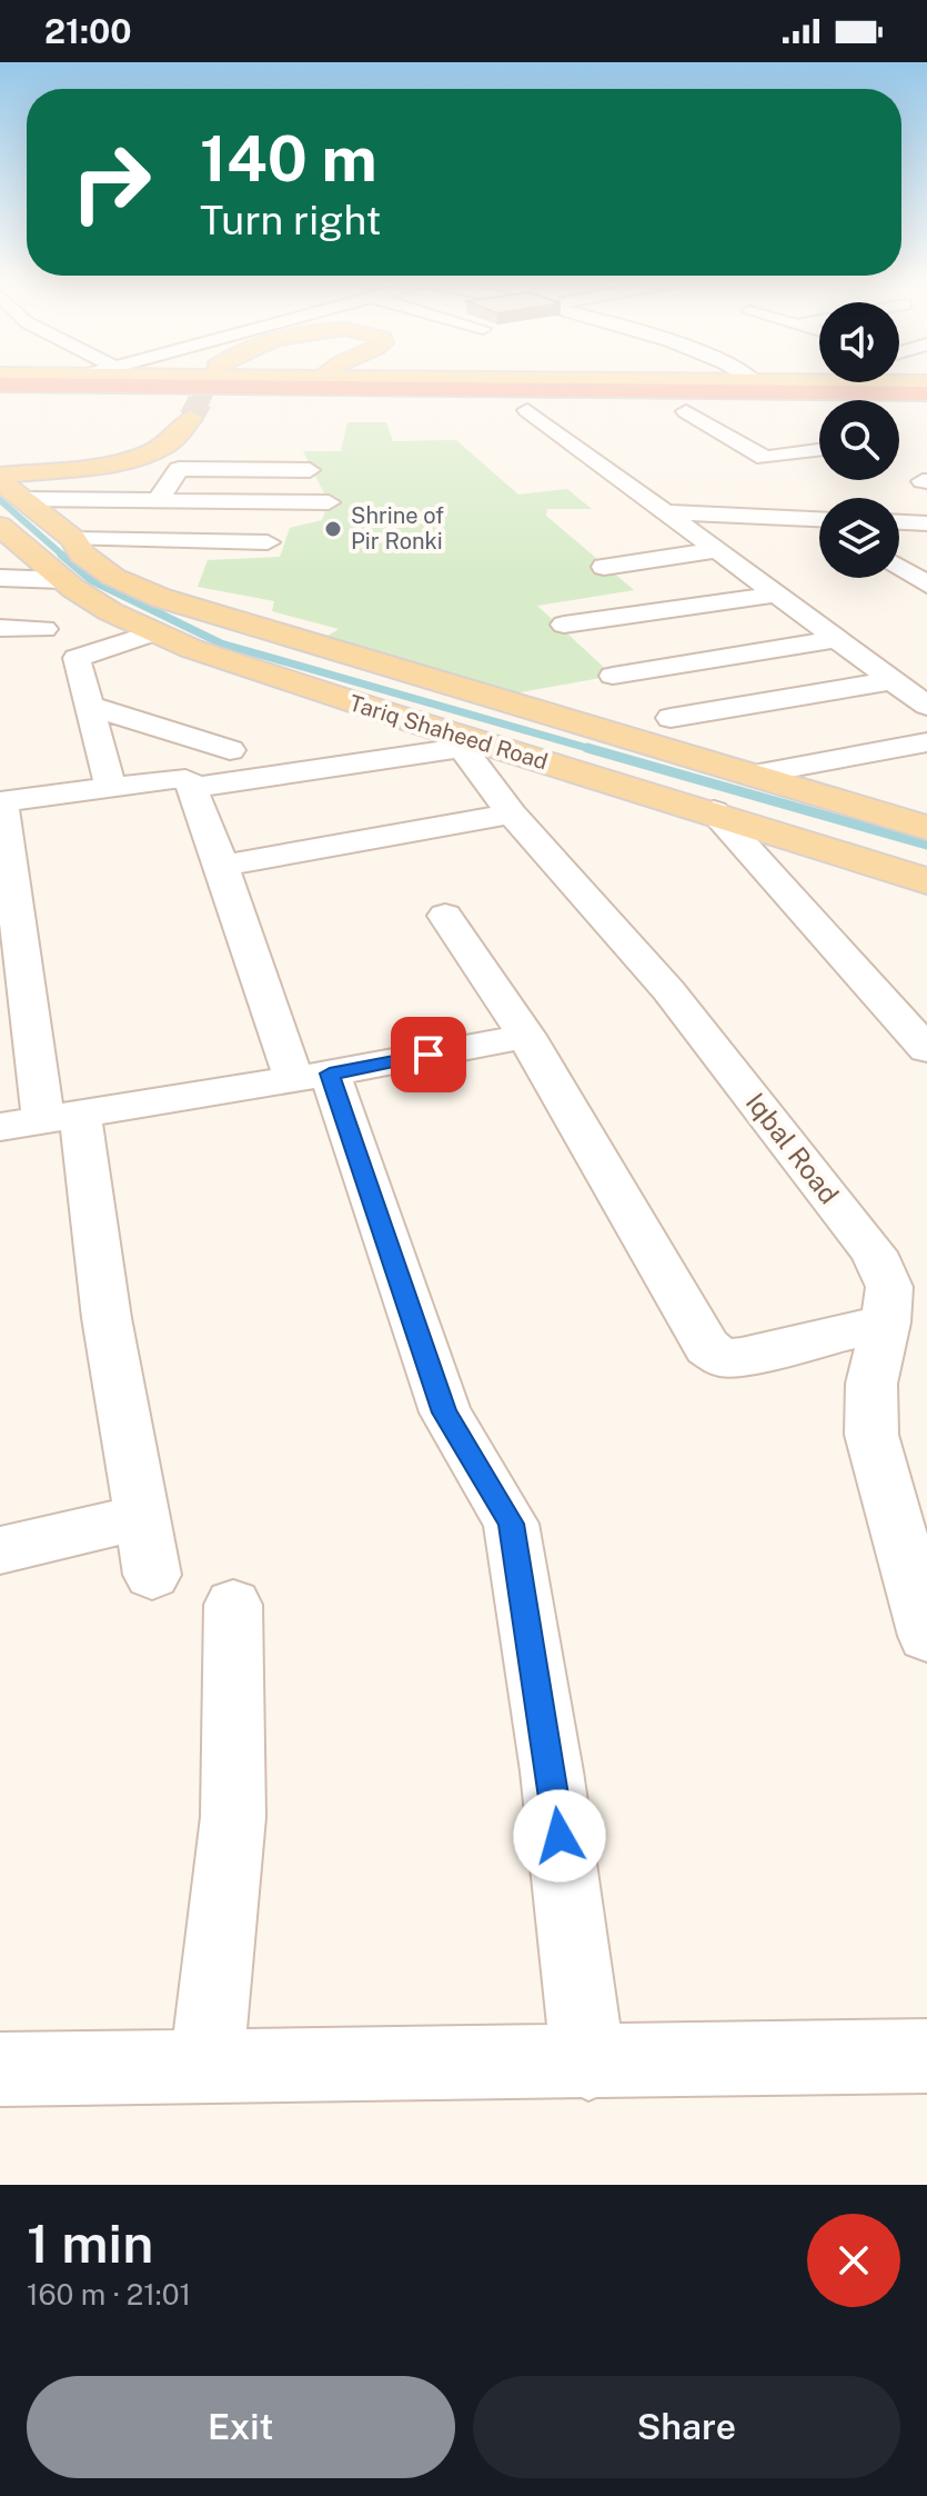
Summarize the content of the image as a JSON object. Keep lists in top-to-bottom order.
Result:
{
  "streets": {
    "main road": ["Tariq Shaheed Road"],
    "street": ["Iqbal Road"]
  },
  "crossings": [
    ["Tariq Shaheed Road", "Iqbal Road"]
  ],
  "places": ["Shrine of Pir Ronki"],
  "page": {
    "status": "21:00",
    "turn": ["140 m", "Turn right"],
    "heading": ["1 min", "160 m · 21:01"],
    "buttons": ["Exit", "Share"]
  }
}
